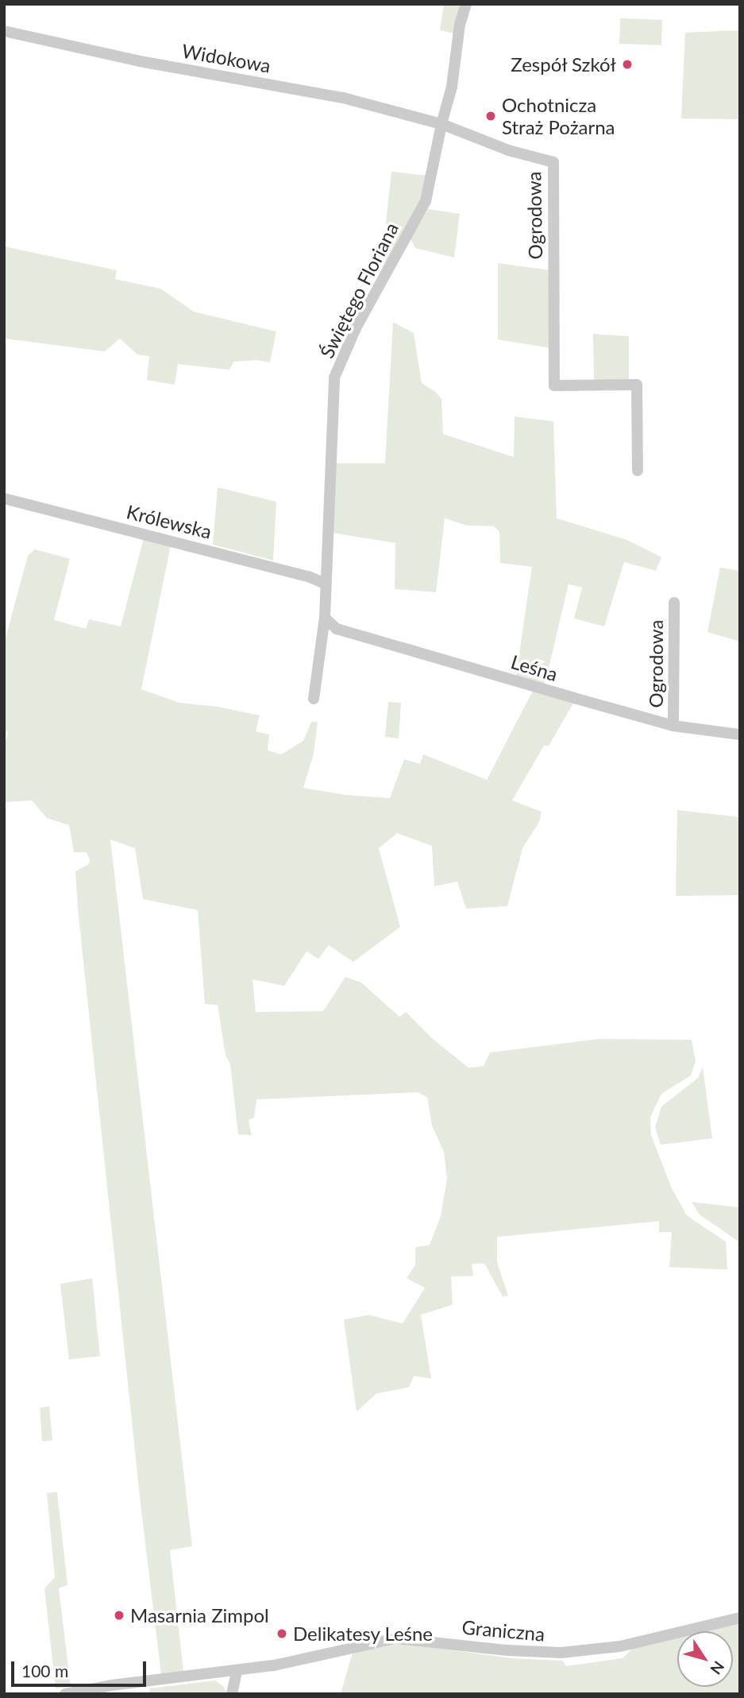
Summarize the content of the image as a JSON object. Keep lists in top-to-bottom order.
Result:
{
  "streets": {
    "street": [
      "Widokowa",
      "Ogrodowa",
      "Świętego Floriana",
      "Królewska",
      "Leśna",
      "Graniczna"
    ]
  },
  "crossings": [
    ["Widokowa", "Ogrodowa"],
    ["Widokowa", "Świętego Floriana"],
    ["Ogrodowa", "Świętego Floriana"],
    ["Ogrodowa", "Leśna"],
    ["Świętego Floriana", "Królewska"],
    ["Świętego Floriana", "Leśna"]
  ],
  "places": [
    "Zespół Szkół",
    "Ochotnicza Straż Pożarna",
    "Masarnia Zimpol",
    "Delikatesy Leśne"
  ],
  "scale_bar": "100 m",
  "north": "bottom right"
}
